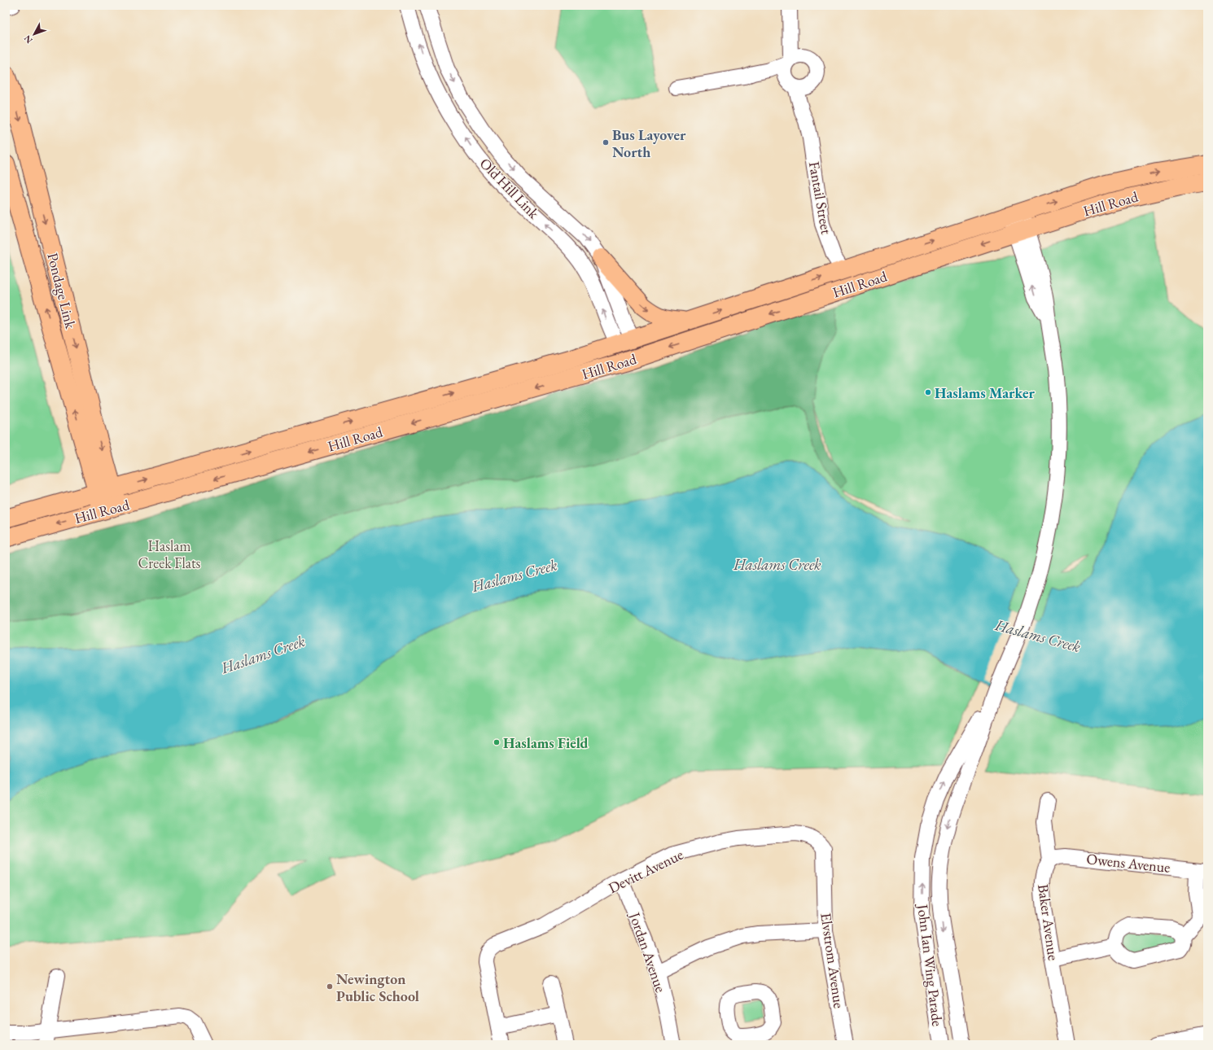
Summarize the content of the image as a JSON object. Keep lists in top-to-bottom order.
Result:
{
  "streets": {
    "main road": ["Old Hill Link", "Hill Road", "Pondage Link"],
    "street": [
      "Fantail Street",
      "Owens Avenue",
      "Devitt Avenue",
      "Baker Avenue",
      "Jordan Avenue",
      "Elvstrom Avenue",
      "John Ian Wing Parade"
    ]
  },
  "crossings": [
    ["Old Hill Link", "Hill Road"],
    ["Fantail Street", "Hill Road"],
    ["Hill Road", "Pondage Link"],
    ["Hill Road", "John Ian Wing Parade"],
    ["Owens Avenue", "Baker Avenue"],
    ["Devitt Avenue", "Jordan Avenue"],
    ["Devitt Avenue", "Elvstrom Avenue"]
  ],
  "water": ["Haslams Creek"],
  "parks": ["Haslam Creek Flats"],
  "places": [
    "Bus Layover North",
    "Haslams Marker",
    "Haslams Field",
    "Newington Public School"
  ],
  "north": "bottom left"
}
